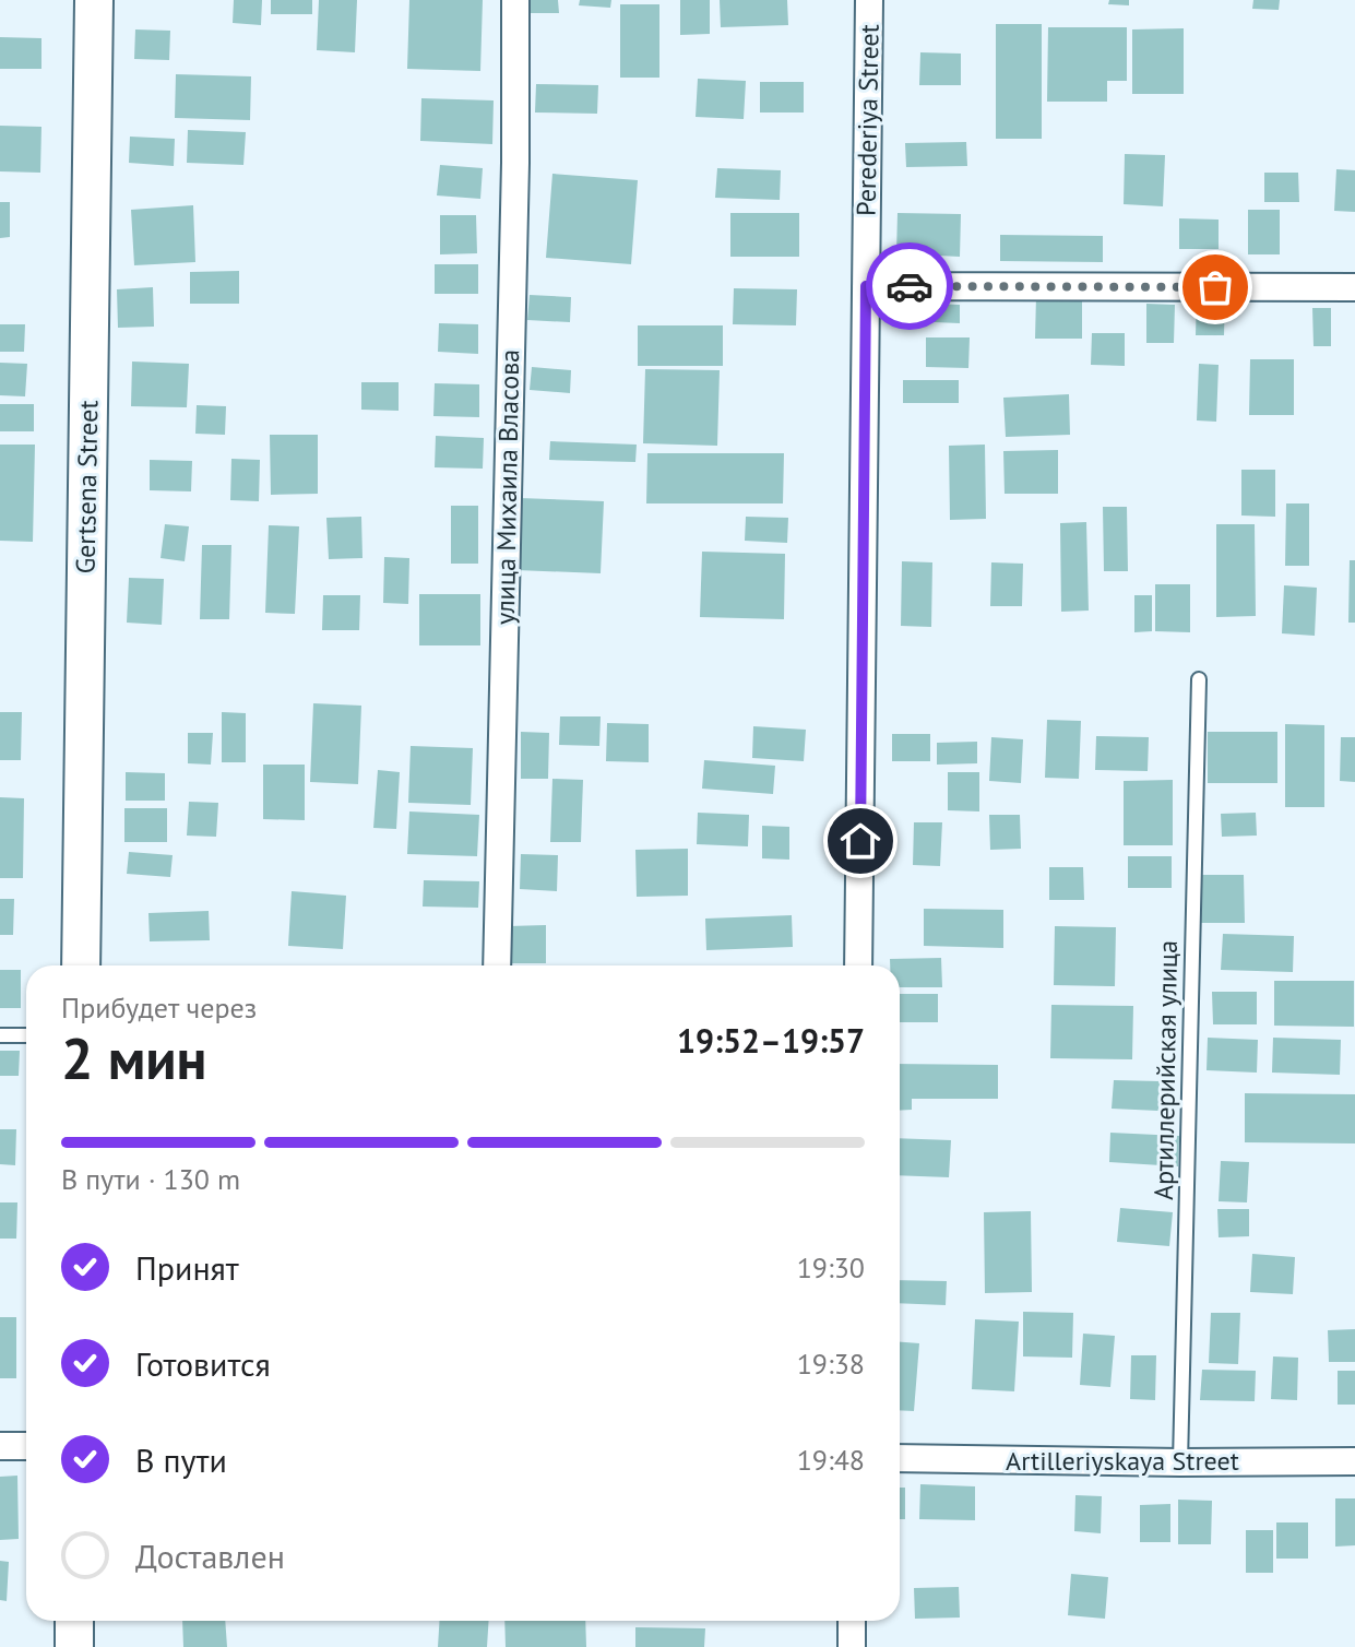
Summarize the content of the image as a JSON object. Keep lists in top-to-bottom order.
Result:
{
  "streets": {
    "street": [
      "Perederiya Street",
      "Gertsena Street",
      "улица Михаила Власова",
      "Artilleriyskaya Street"
    ],
    "lane": ["Артиллерийская улица"]
  },
  "crossings": [
    ["Артиллерийская улица", "Artilleriyskaya Street"]
  ],
  "page": {
    "heading": ["2 мин", "Прибудет через", "19:52–19:57"],
    "bar": "В пути · 130 m",
    "list": [
      ["Принят", "19:30"],
      ["Готовится", "19:38"],
      ["В пути", "19:48"],
      "Доставлен"
    ]
  }
}
